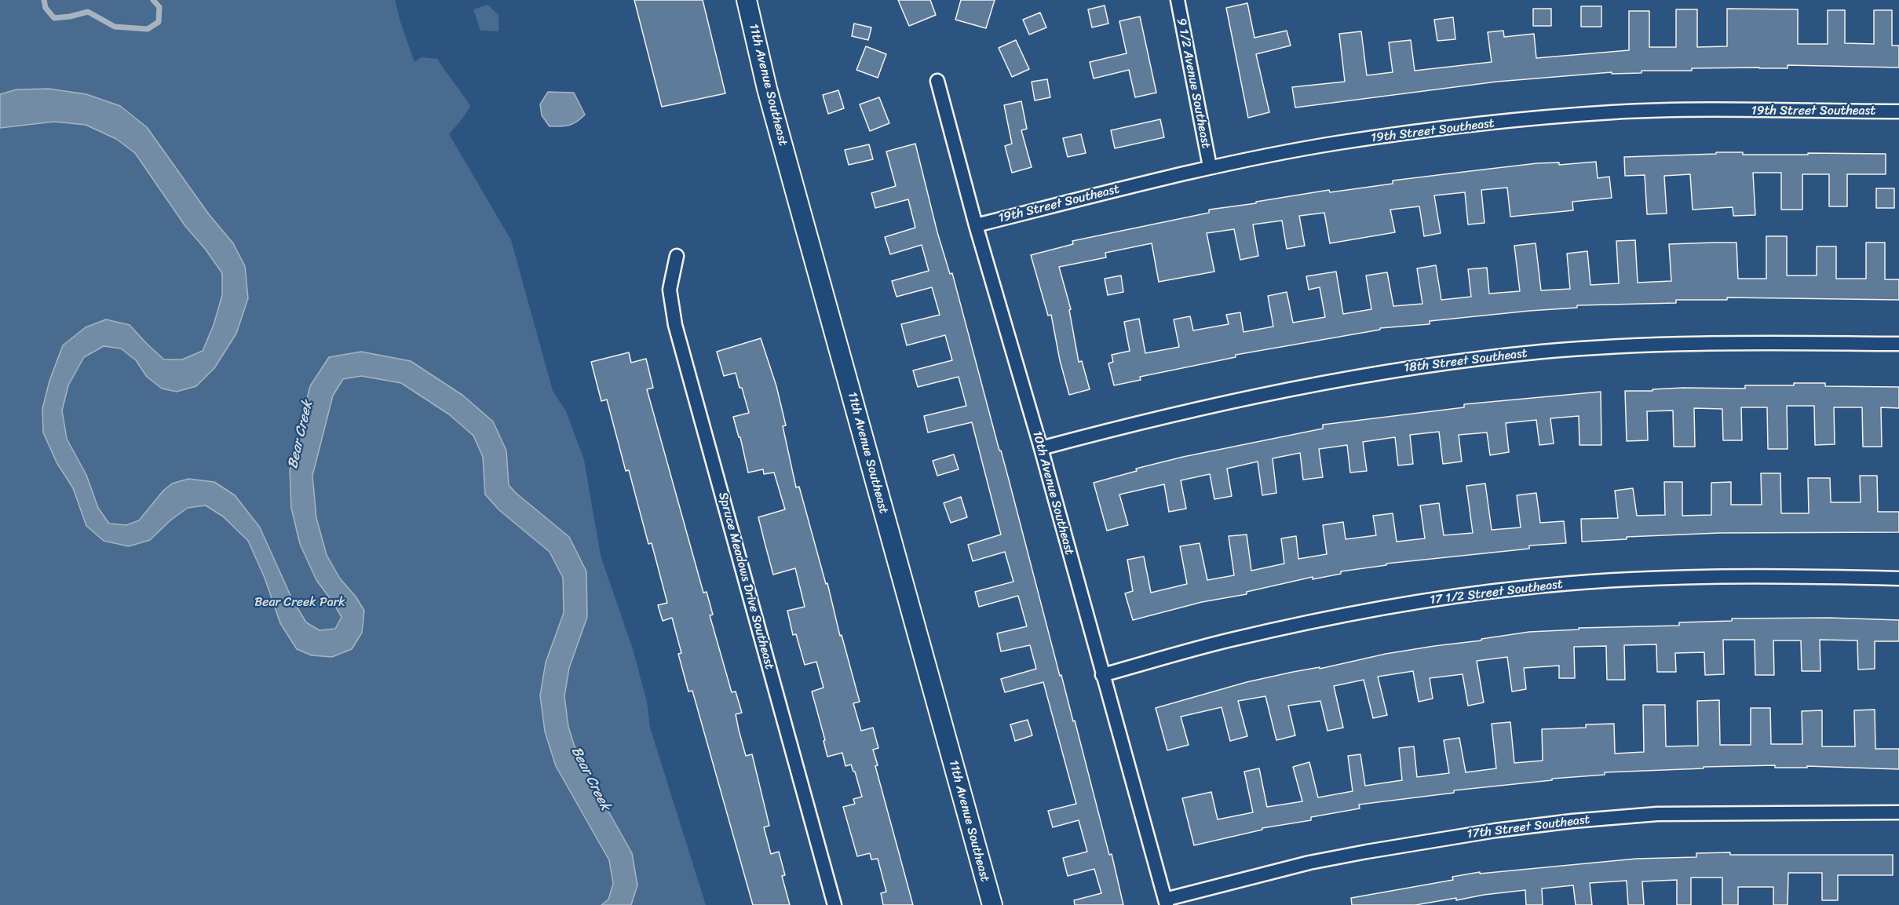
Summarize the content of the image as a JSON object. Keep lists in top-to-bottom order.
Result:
{
  "streets": {
    "main road": ["11th Avenue Southeast"],
    "street": [
      "9 1/2 Avenue Southeast",
      "19th Street Southeast",
      "18th Street Southeast",
      "10th Avenue Southeast",
      "Spruce Meadows Drive Southeast",
      "17 1/2 Street Southeast",
      "17th Street Southeast"
    ]
  },
  "crossings": [
    ["9 1/2 Avenue Southeast", "19th Street Southeast"],
    ["19th Street Southeast", "10th Avenue Southeast"],
    ["18th Street Southeast", "10th Avenue Southeast"],
    ["10th Avenue Southeast", "17 1/2 Street Southeast"],
    ["10th Avenue Southeast", "17th Street Southeast"]
  ],
  "water": ["Bear Creek"],
  "parks": ["Bear Creek Park"]
}
